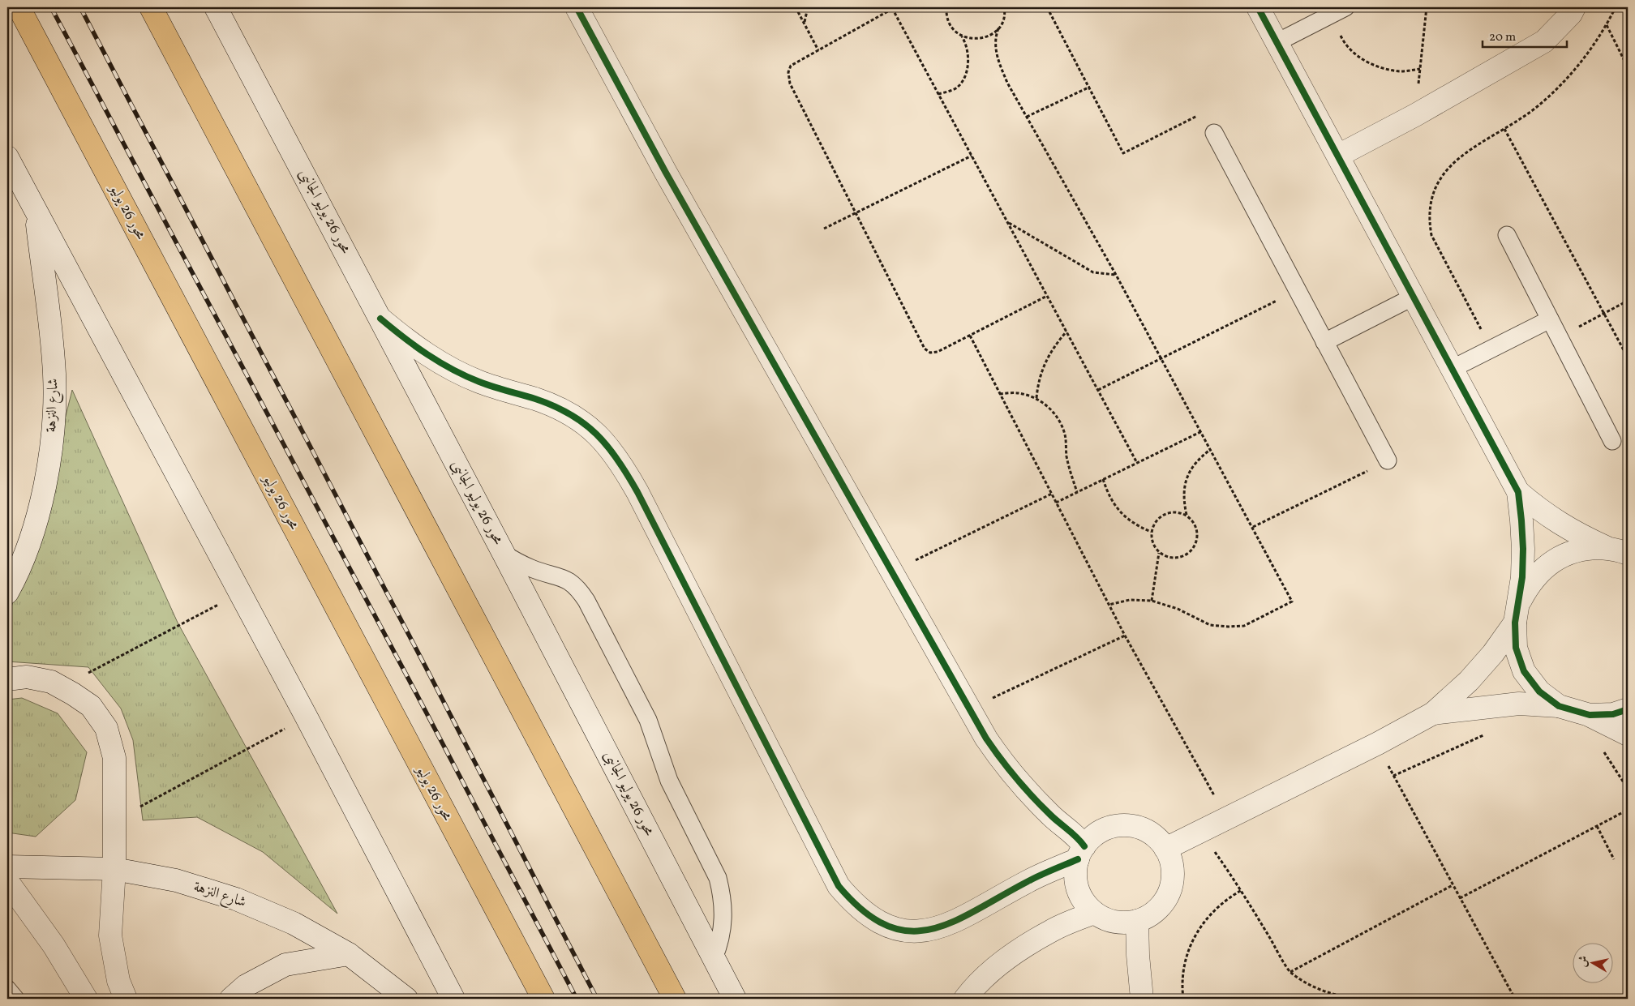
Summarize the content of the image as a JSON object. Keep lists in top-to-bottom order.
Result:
{
  "streets": {
    "highway": ["محور 26 يوليو"],
    "street": ["محور 26 يوليو الجانبى", "شارع النزهة"]
  },
  "scale_bar": "20 m",
  "north": "left"
}
